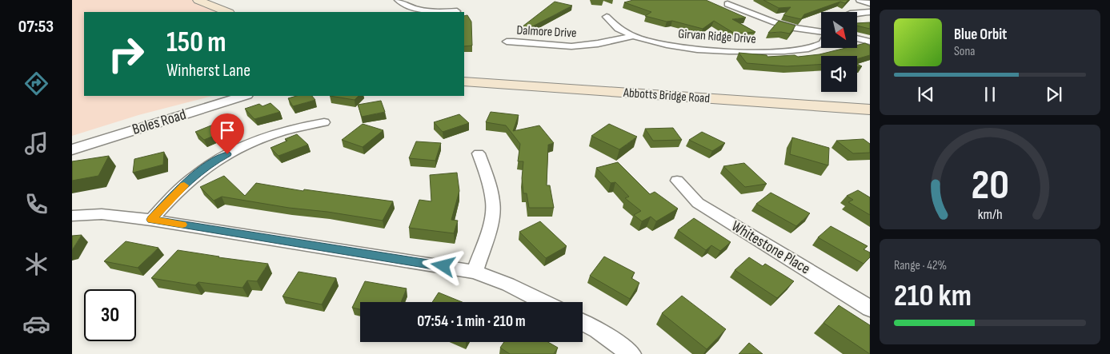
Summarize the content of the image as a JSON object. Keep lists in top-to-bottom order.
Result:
{
  "streets": {
    "main road": ["Abbotts Bridge Road"],
    "street": [
      "Dalmore Drive",
      "Girvan Ridge Drive",
      "Boles Road",
      "Whitestone Place"
    ]
  },
  "crossings": [
    ["Dalmore Drive", "Girvan Ridge Drive"]
  ],
  "north": "bottom right",
  "page": {
    "tabs": "07:53",
    "turn": ["150 m", "Winherst Lane"],
    "song": ["Blue Orbit", "Sona"],
    "tile": ["Range · 42%", "210 km"],
    "limit": "30",
    "trip": "07:54 · 1 min · 210 m",
    "gauge": ["20", "km/h"]
  }
}
